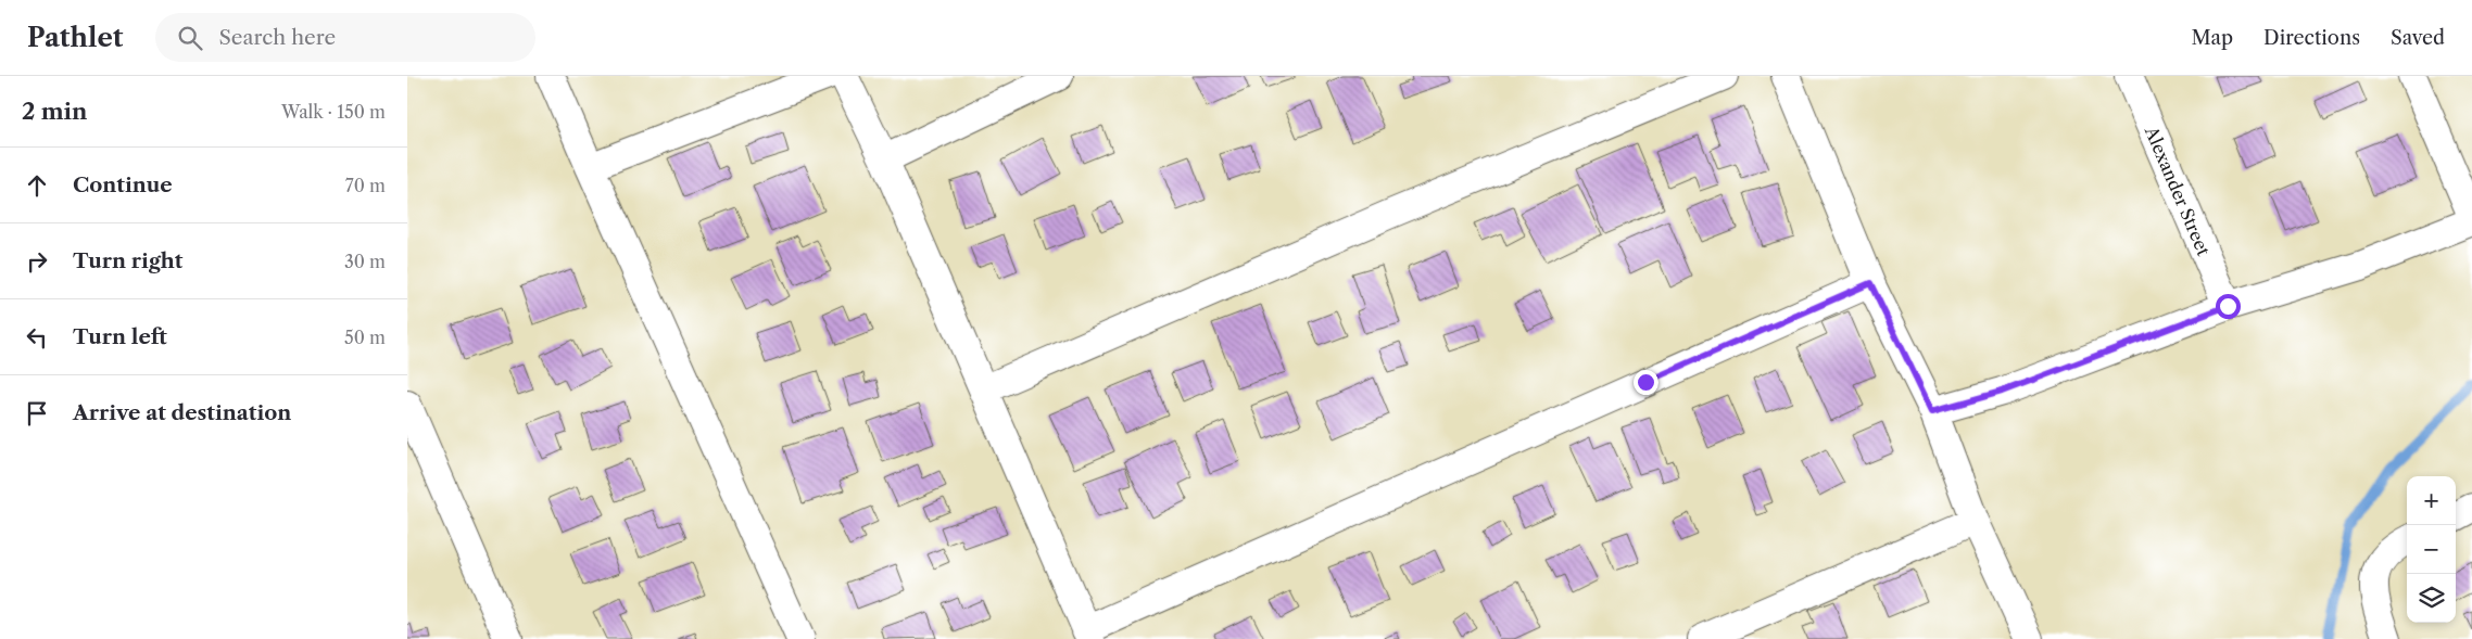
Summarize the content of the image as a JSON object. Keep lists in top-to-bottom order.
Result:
{
  "streets": {
    "street": ["Alexander Street"]
  },
  "page": {
    "header": "Pathlet",
    "search": "Search here",
    "nav": ["Map", "Directions", "Saved"],
    "heading": ["2 min", "Walk · 150 m"],
    "list": [
      ["Continue", "70 m"],
      ["Turn right", "30 m"],
      ["Turn left", "50 m"],
      "Arrive at destination"
    ],
    "map_buttons": ["+", "−"]
  }
}
